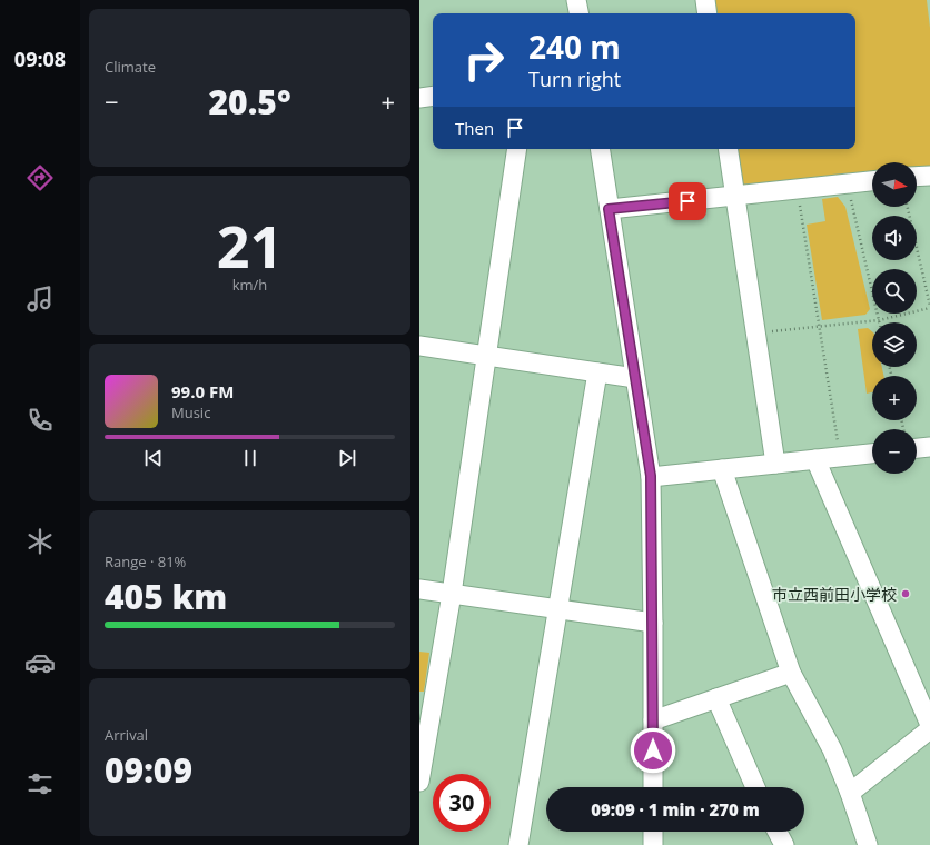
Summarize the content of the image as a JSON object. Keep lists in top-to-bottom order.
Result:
{
  "places": ["市立西前田小学校"],
  "north": "right",
  "page": {
    "tabs": "09:08",
    "tile": [
      "Climate",
      ["21", "km/h"],
      ["Range · 81%", "405 km"],
      ["Arrival", "09:09"]
    ],
    "turn": ["240 m", "Turn right"],
    "heat": ["−", "20.5°", "+"],
    "then": "Then",
    "map_buttons": ["+", "−"],
    "song": ["99.0 FM", "Music"],
    "limit": "30",
    "trip": "09:09 · 1 min · 270 m"
  }
}
